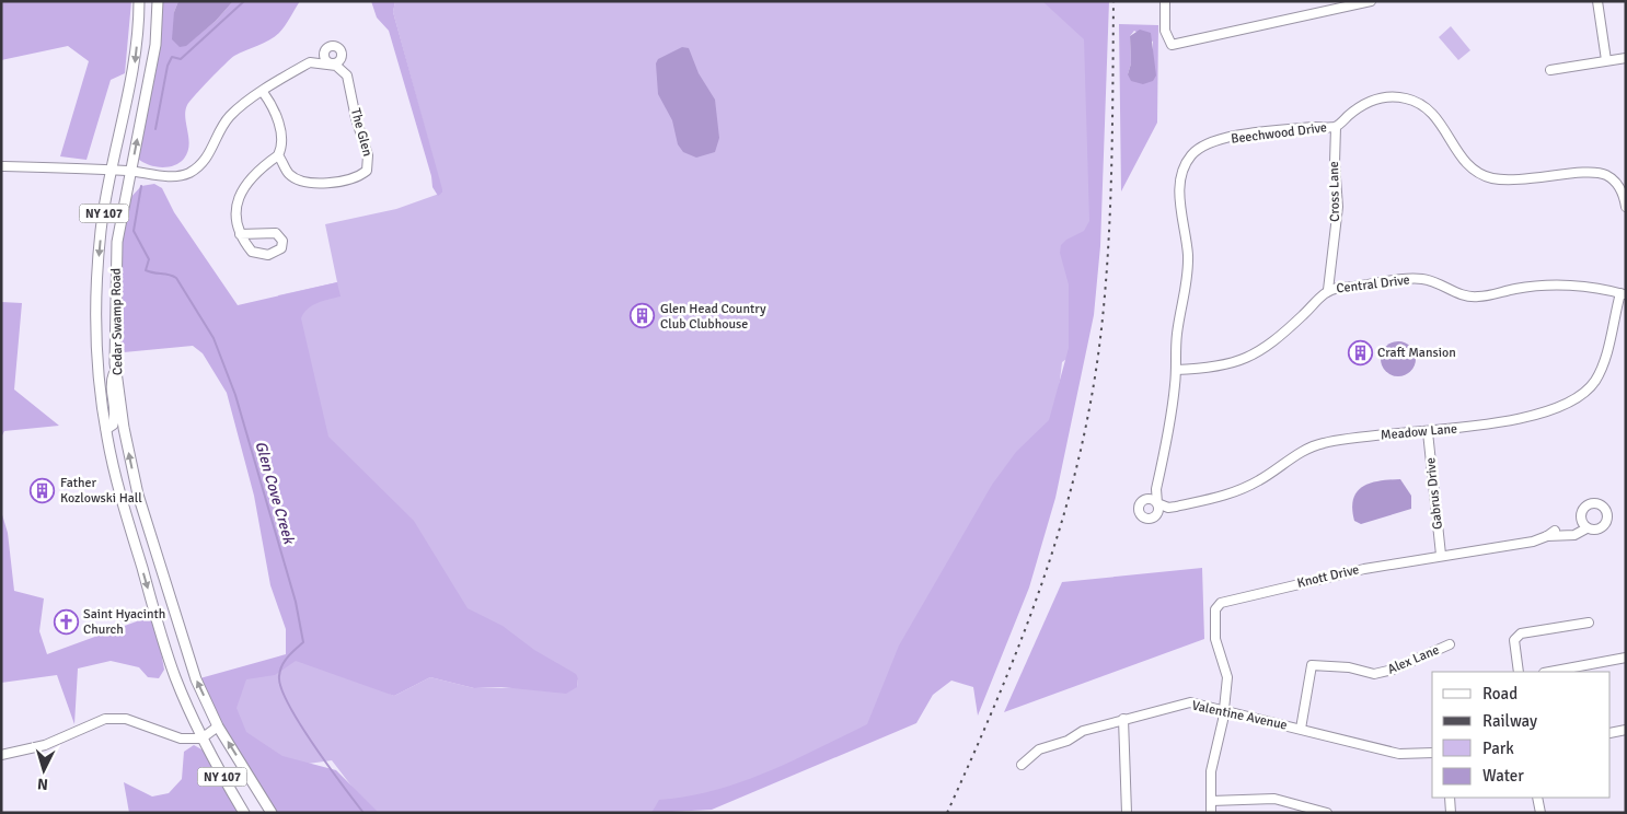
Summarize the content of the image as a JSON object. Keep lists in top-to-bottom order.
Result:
{
  "streets": {
    "main road": ["NY 107", "Cedar Swamp Road"],
    "street": [
      "The Glen",
      "Beechwood Drive",
      "Cross Lane",
      "Central Drive",
      "Meadow Lane",
      "Gabrus Drive",
      "Knott Drive",
      "Alex Lane",
      "Valentine Avenue"
    ]
  },
  "crossings": [
    ["The Glen", "Cedar Swamp Road"],
    ["Beechwood Drive", "Cross Lane"],
    ["Beechwood Drive", "Central Drive"],
    ["Beechwood Drive", "Meadow Lane"],
    ["Cross Lane", "Central Drive"],
    ["Central Drive", "Meadow Lane"],
    ["Meadow Lane", "Gabrus Drive"],
    ["Gabrus Drive", "Knott Drive"],
    ["Knott Drive", "Valentine Avenue"],
    ["Alex Lane", "Valentine Avenue"]
  ],
  "water": ["Glen Cove Creek"],
  "places": {
    "building": ["Glen Head Country Club Clubhouse", "Craft Mansion", "Father Kozlowski Hall"],
    "church": ["Saint Hyacinth Church"]
  },
  "legend": [
    "Road",
    "Railway",
    "Park",
    "Water"
  ],
  "north": "bottom"
}
